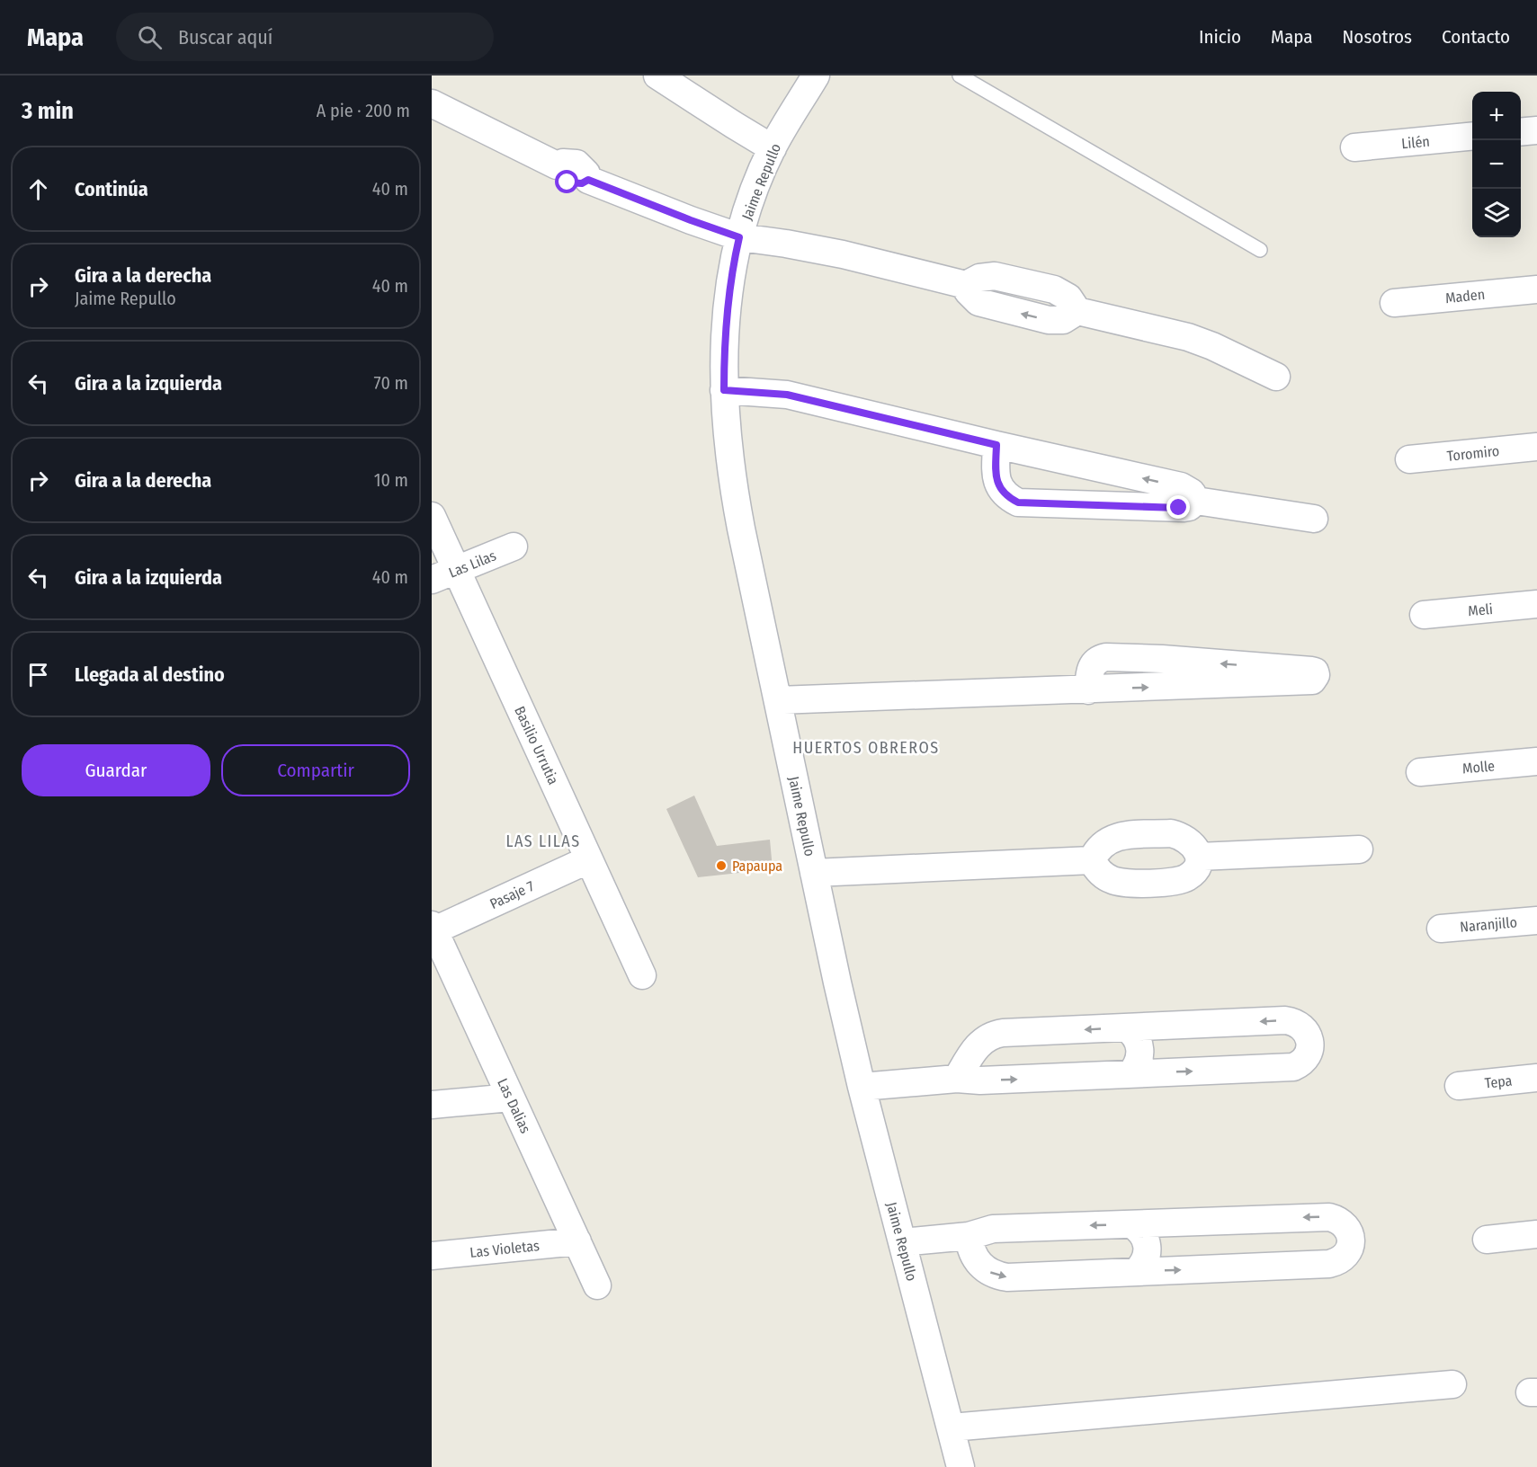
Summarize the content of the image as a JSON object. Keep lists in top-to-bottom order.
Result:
{
  "streets": {
    "street": [
      "Lilén",
      "Jaime Repullo",
      "Maden",
      "Toromiro",
      "Las Lilas",
      "Meli",
      "Basilio Urrutia",
      "Molle",
      "Pasaje 7",
      "Naranjillo",
      "Tepa",
      "Las Dalias",
      "Las Violetas"
    ]
  },
  "crossings": [
    ["Las Lilas", "Basilio Urrutia"],
    ["Basilio Urrutia", "Pasaje 7"],
    ["Pasaje 7", "Las Dalias"],
    ["Las Dalias", "Las Violetas"]
  ],
  "districts": ["HUERTOS OBREROS", "LAS LILAS"],
  "places": ["Papaupa"],
  "page": {
    "header": "Mapa",
    "search": "Buscar aquí",
    "nav": [
      "Inicio",
      "Mapa",
      "Nosotros",
      "Contacto"
    ],
    "heading": ["3 min", "A pie · 200 m"],
    "map_buttons": ["+", "−"],
    "list": [
      ["Continúa", "40 m"],
      ["Gira a la derecha", "Jaime Repullo", "40 m"],
      ["Gira a la izquierda", "70 m"],
      ["Gira a la derecha", "10 m"],
      ["Gira a la izquierda", "40 m"],
      "Llegada al destino"
    ],
    "buttons": ["Guardar", "Compartir"]
  }
}
